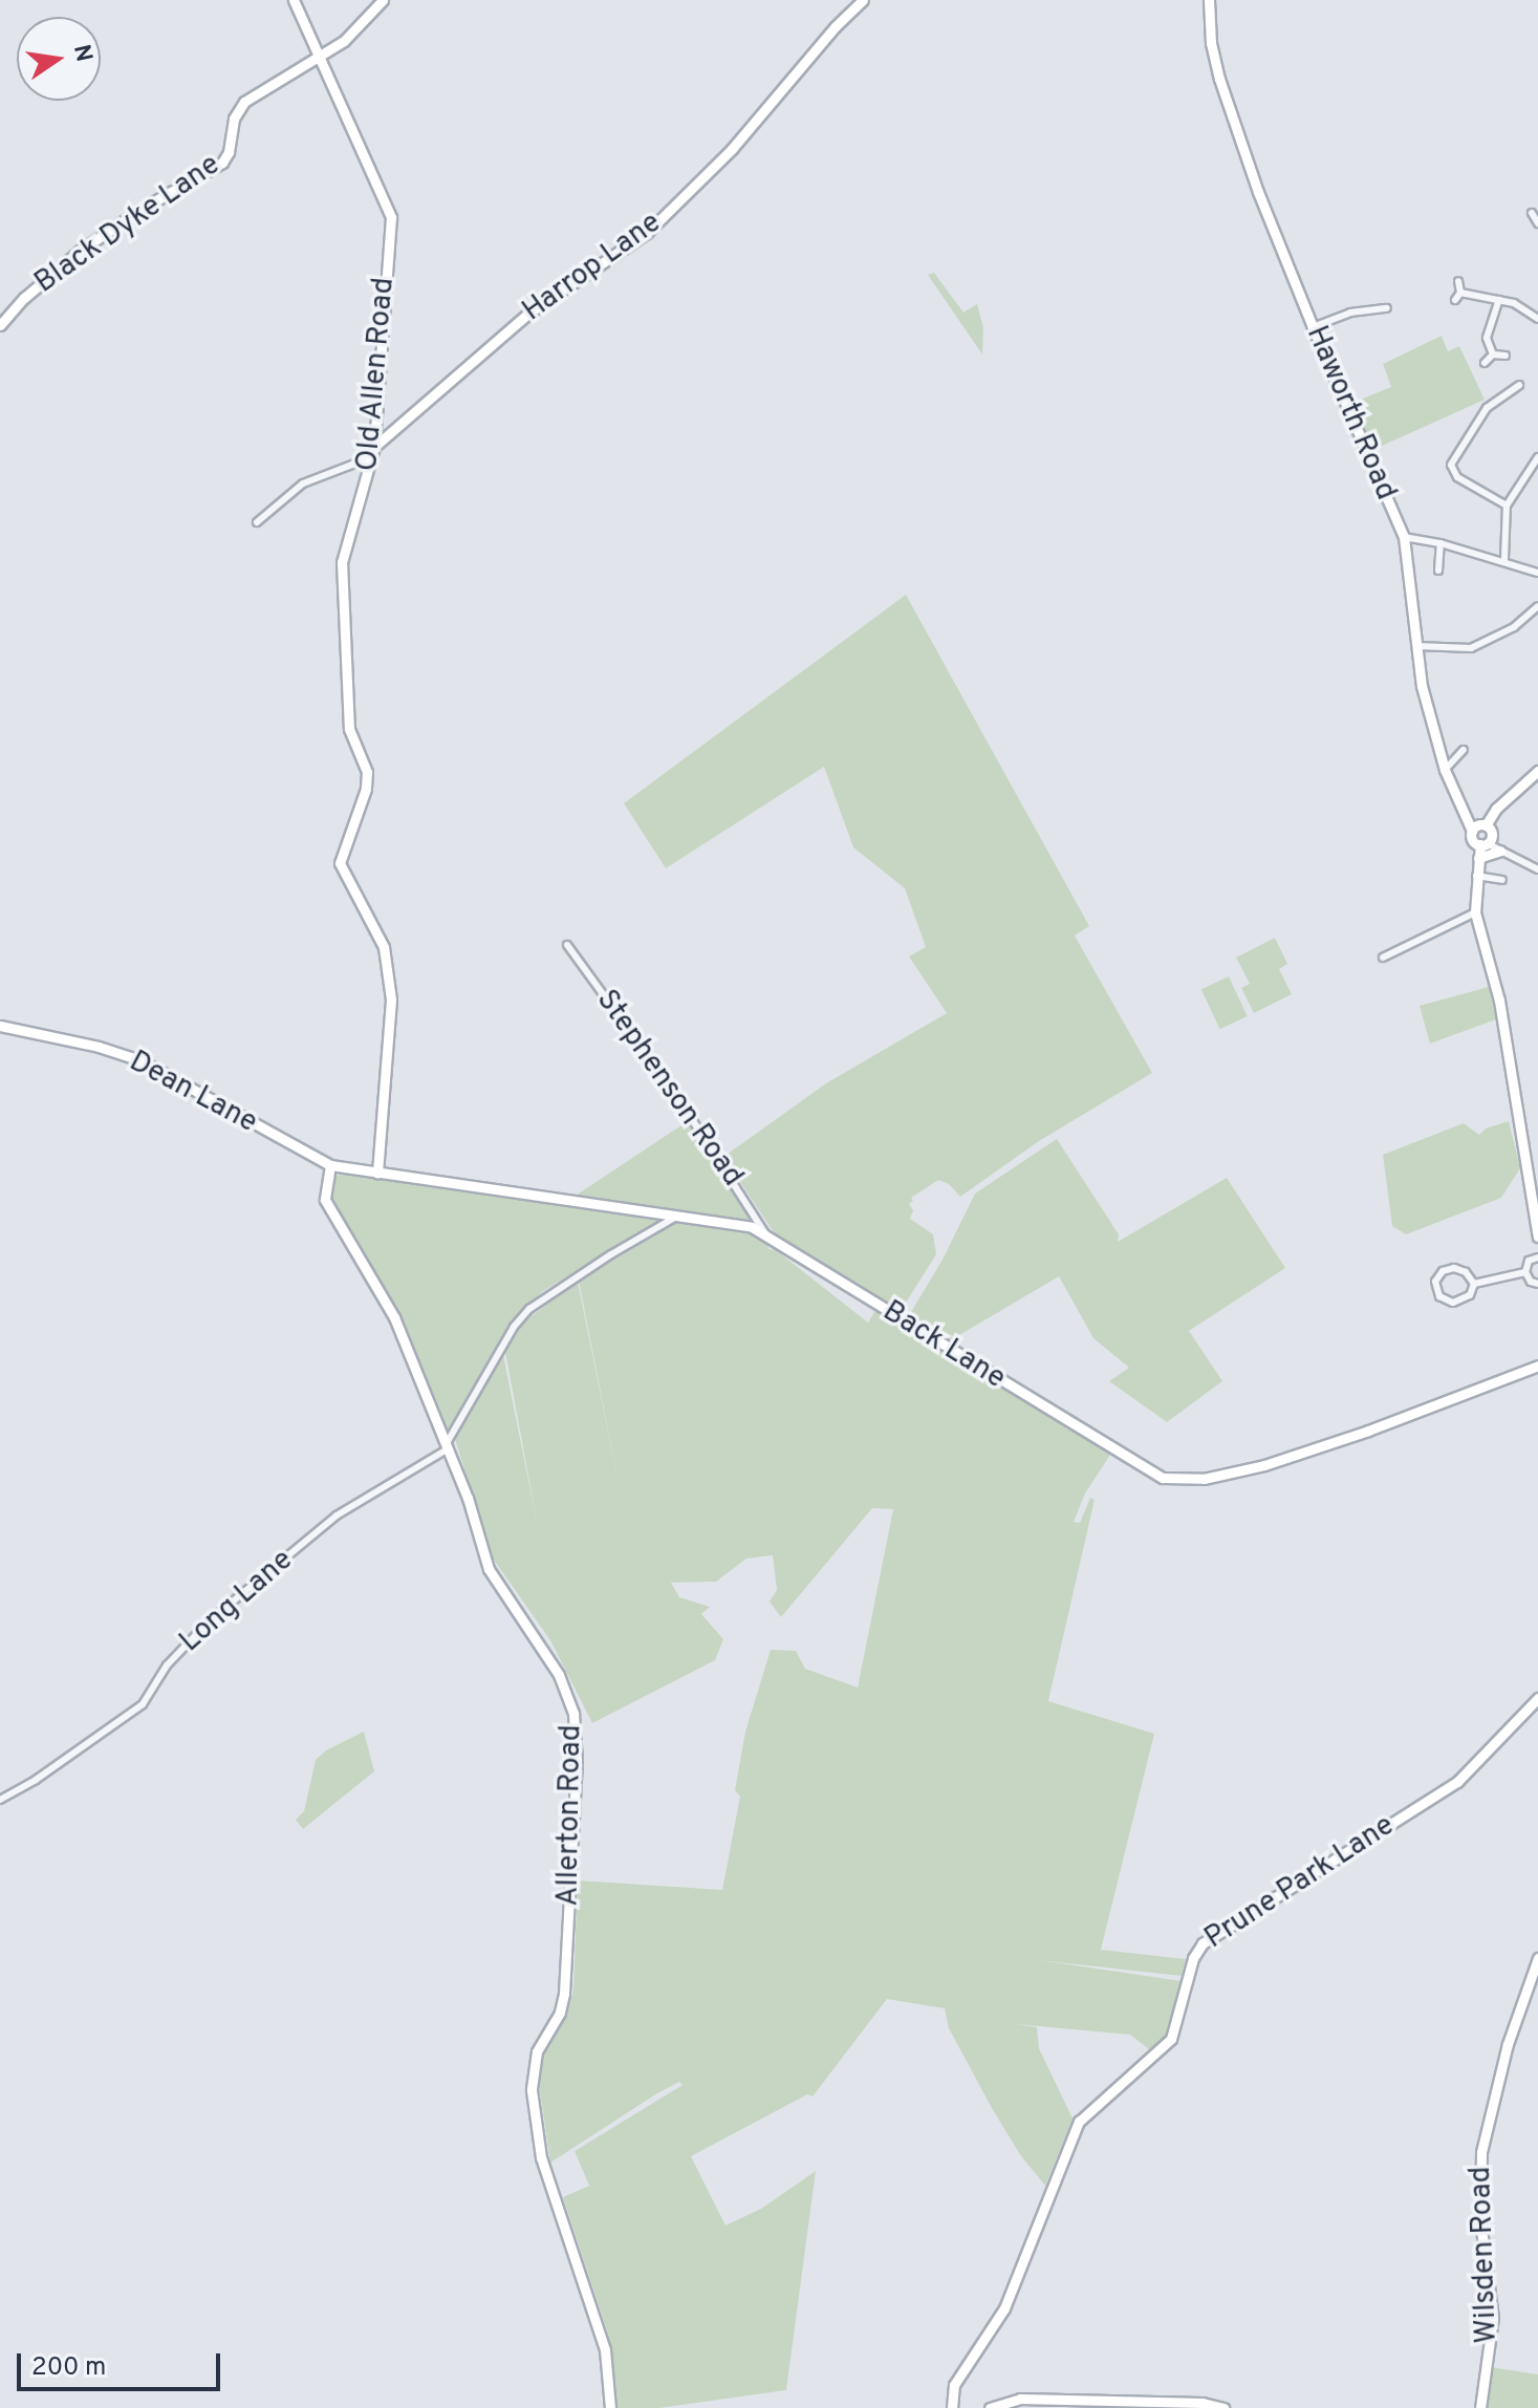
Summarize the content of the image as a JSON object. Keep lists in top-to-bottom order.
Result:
{
  "streets": {
    "street": [
      "Black Dyke Lane",
      "Harrop Lane",
      "Old Allen Road",
      "Haworth Road",
      "Stephenson Road",
      "Dean Lane",
      "Back Lane",
      "Long Lane",
      "Allerton Road",
      "Prune Park Lane",
      "Wilsden Road"
    ]
  },
  "crossings": [
    ["Black Dyke Lane", "Old Allen Road"],
    ["Harrop Lane", "Old Allen Road"],
    ["Old Allen Road", "Back Lane"],
    ["Stephenson Road", "Back Lane"],
    ["Dean Lane", "Back Lane"],
    ["Dean Lane", "Allerton Road"],
    ["Back Lane", "Allerton Road"],
    ["Long Lane", "Allerton Road"]
  ],
  "scale_bar": "200 m",
  "north": "right"
}
